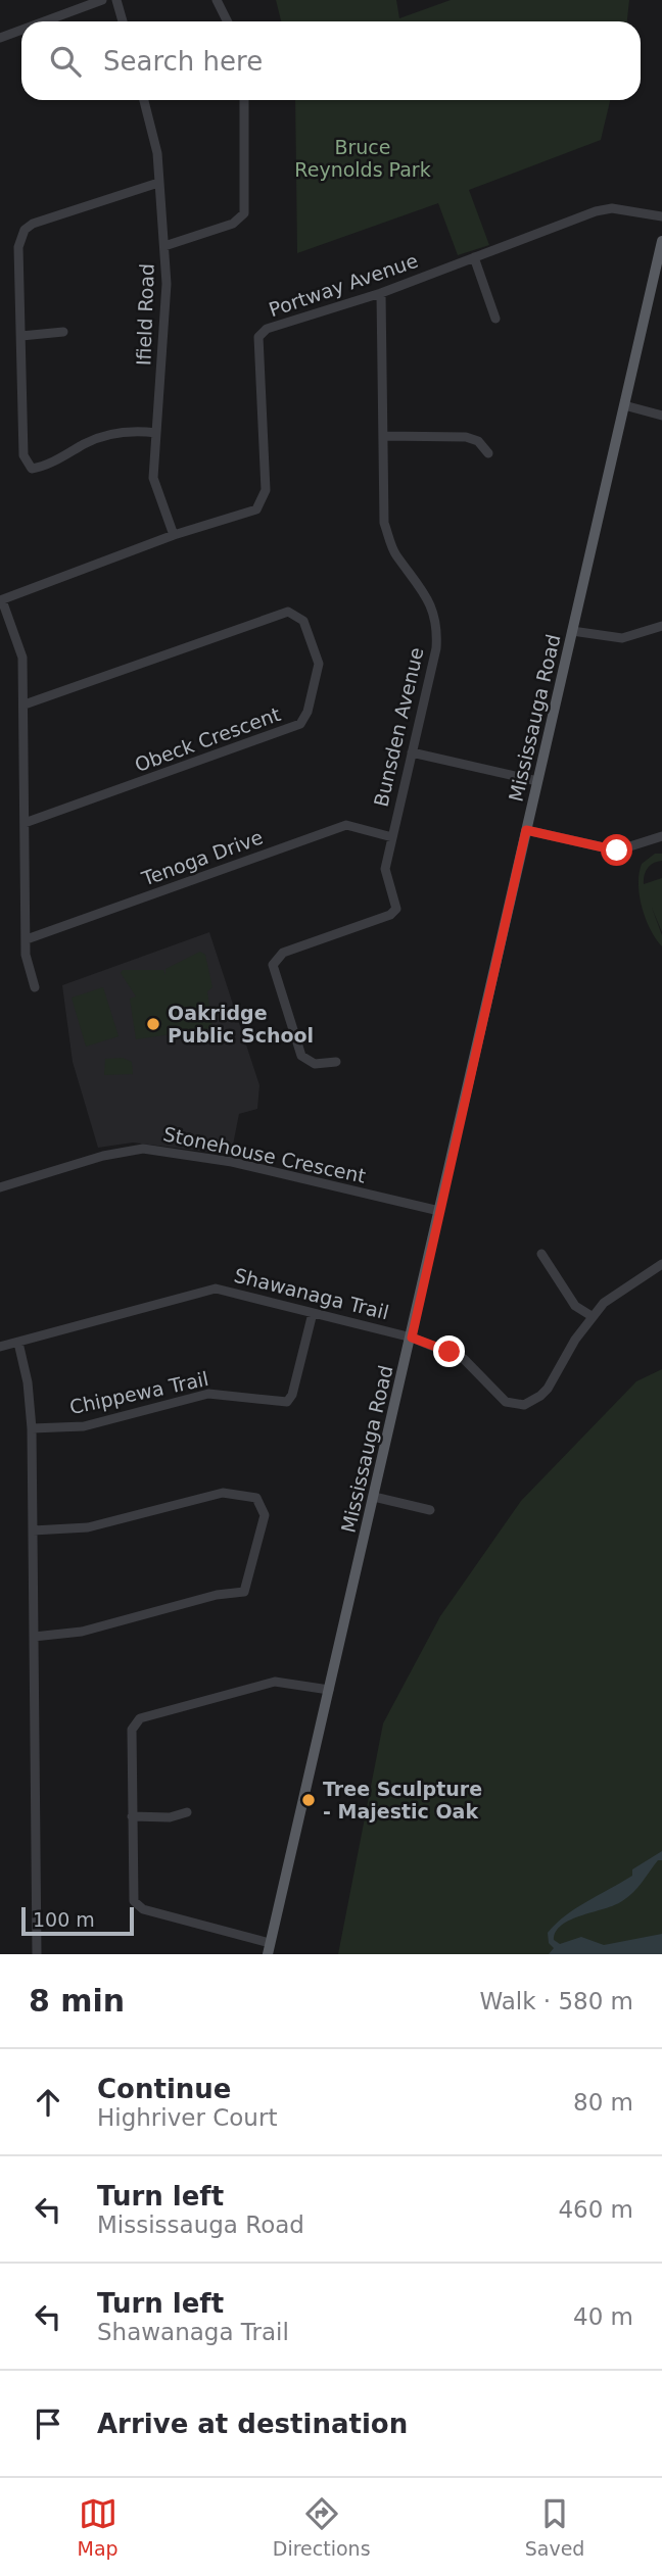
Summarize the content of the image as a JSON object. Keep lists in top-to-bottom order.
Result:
{
  "streets": {
    "main road": ["Mississauga Road"],
    "street": [
      "Portway Avenue",
      "Ifield Road",
      "Bunsden Avenue",
      "Obeck Crescent",
      "Tenoga Drive",
      "Stonehouse Crescent",
      "Shawanaga Trail",
      "Chippewa Trail"
    ]
  },
  "crossings": [
    ["Portway Avenue", "Ifield Road"],
    ["Portway Avenue", "Bunsden Avenue"],
    ["Mississauga Road", "Stonehouse Crescent"],
    ["Mississauga Road", "Shawanaga Trail"],
    ["Bunsden Avenue", "Tenoga Drive"],
    ["Shawanaga Trail", "Chippewa Trail"]
  ],
  "parks": ["Bruce Reynolds Park"],
  "places": ["Oakridge Public School", "Tree Sculpture - Majestic Oak"],
  "scale_bar": "100 m",
  "page": {
    "search": "Search here",
    "scale": "100 m",
    "heading": ["8 min", "Walk · 580 m"],
    "list": [
      ["Continue", "Highriver Court", "80 m"],
      ["Turn left", "Mississauga Road", "460 m"],
      ["Turn left", "Shawanaga Trail", "40 m"],
      "Arrive at destination"
    ],
    "nav": ["Map", "Directions", "Saved"]
  }
}
